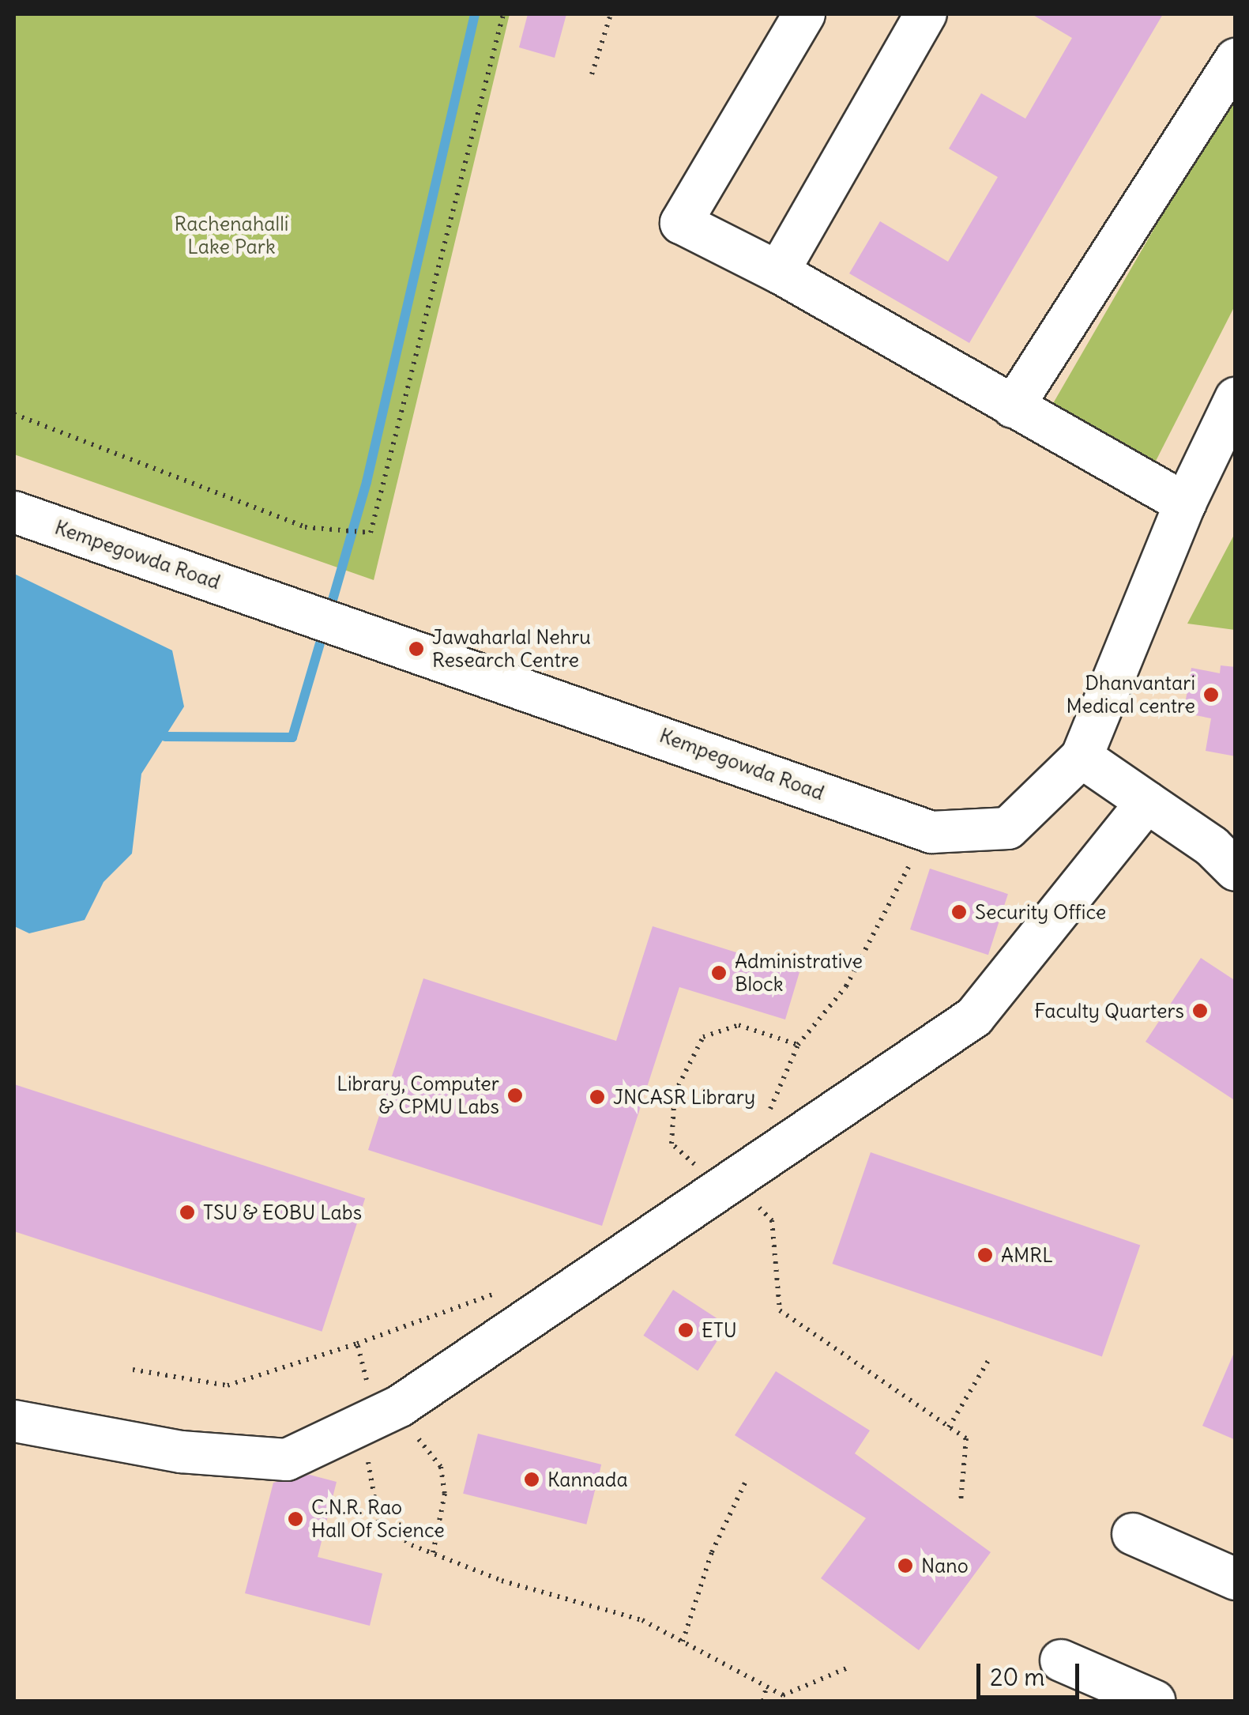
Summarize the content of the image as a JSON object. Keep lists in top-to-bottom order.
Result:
{
  "streets": {
    "street": ["Kempegowda Road"]
  },
  "parks": ["Rachenahalli Lake Park"],
  "places": [
    "Jawaharlal Nehru Research Centre",
    "Dhanvantari Medical centre",
    "Security Office",
    "Administrative Block",
    "Faculty Quarters",
    "Library, Computer & CPMU Labs",
    "JNCASR Library",
    "TSU & EOBU Labs",
    "AMRL",
    "ETU",
    "Kannada",
    "C.N.R. Rao Hall Of Science",
    "Nano"
  ],
  "scale_bar": "20 m"
}
